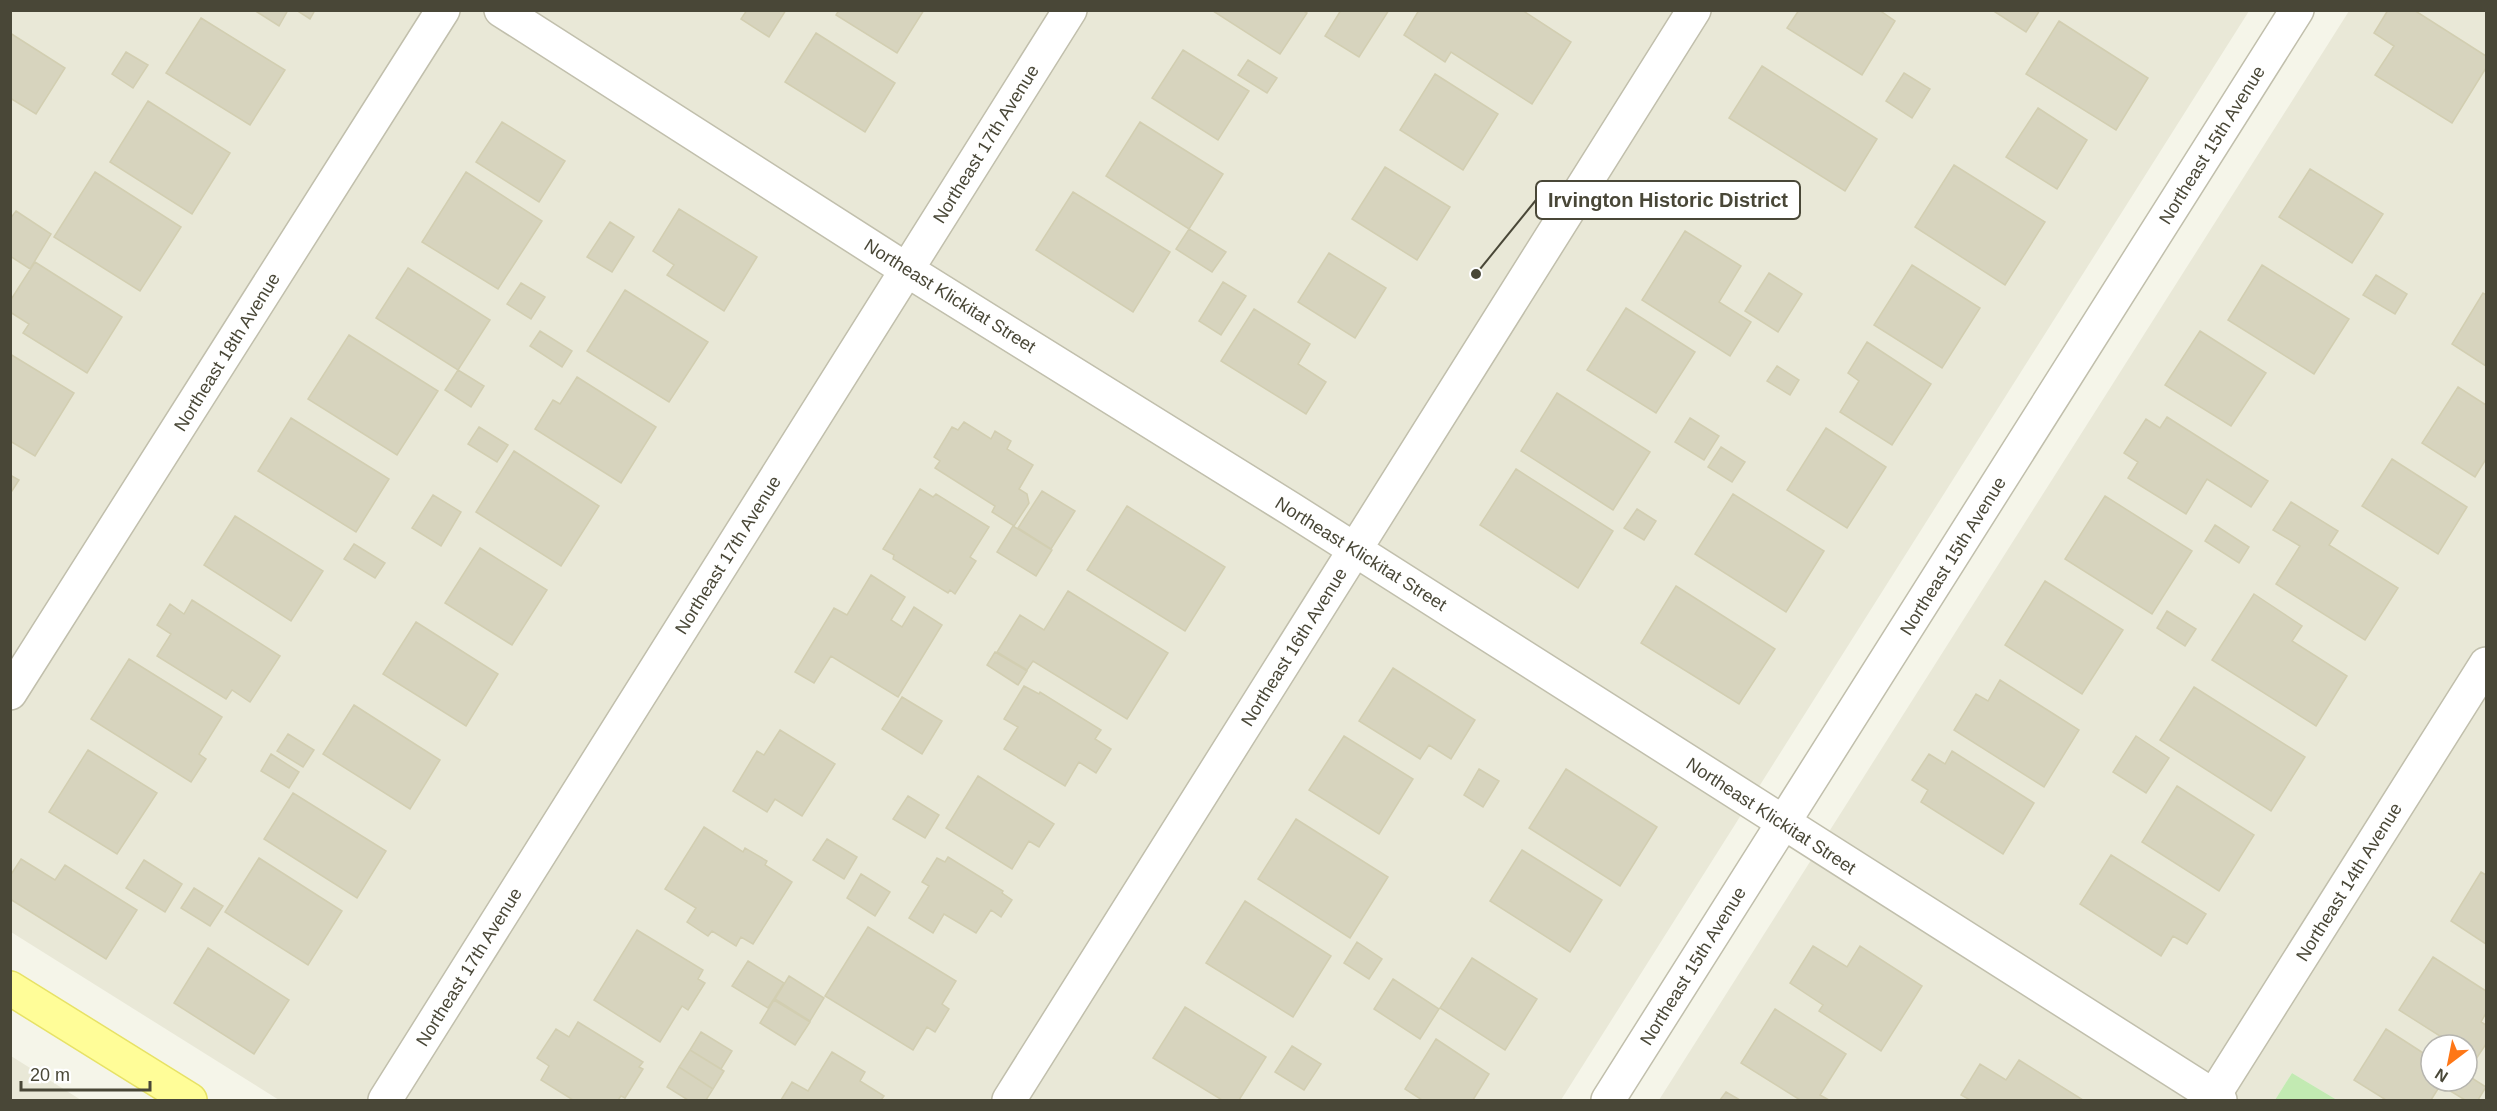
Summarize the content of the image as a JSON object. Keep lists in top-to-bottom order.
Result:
{
  "streets": {
    "street": [
      "Northeast 17th Avenue",
      "Northeast 15th Avenue",
      "Northeast Klickitat Street",
      "Northeast 18th Avenue",
      "Northeast 16th Avenue",
      "Northeast 14th Avenue"
    ]
  },
  "crossings": [
    ["Northeast 17th Avenue", "Northeast Klickitat Street"],
    ["Northeast 15th Avenue", "Northeast Klickitat Street"],
    ["Northeast Klickitat Street", "Northeast 16th Avenue"],
    ["Northeast Klickitat Street", "Northeast 14th Avenue"]
  ],
  "places": ["Irvington Historic District"],
  "scale_bar": "20 m",
  "north": "bottom left"
}
